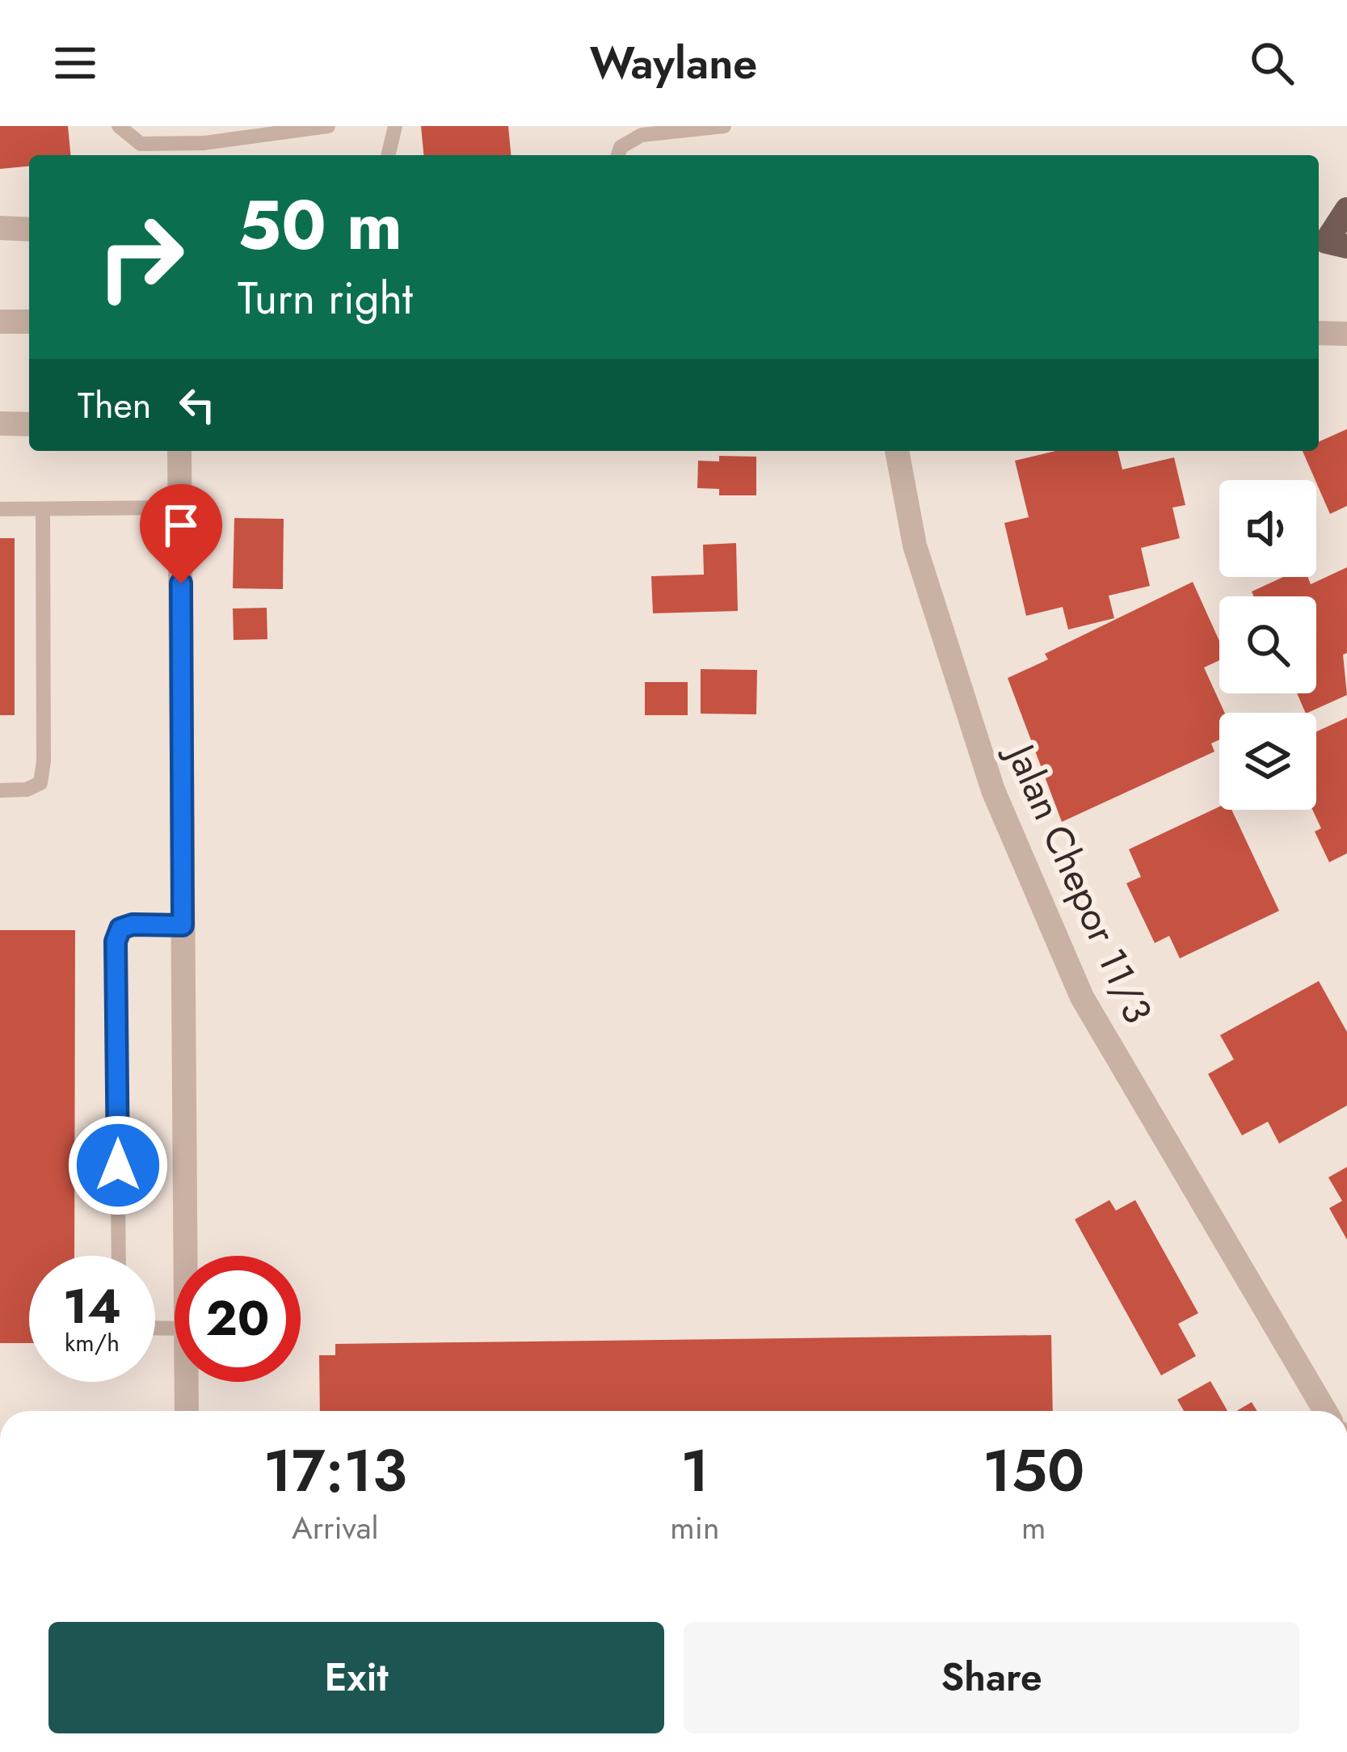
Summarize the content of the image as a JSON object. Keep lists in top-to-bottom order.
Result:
{
  "streets": {
    "street": ["Jalan Chepor 11/3"]
  },
  "page": {
    "header": "Waylane",
    "turn": ["50 m", "Turn right"],
    "then": "Then",
    "speed": "14 km/h",
    "limit": "20",
    "eta": [
      "17:13",
      "Arrival",
      "1",
      "min",
      "150",
      "m"
    ],
    "buttons": ["Exit", "Share"]
  }
}
